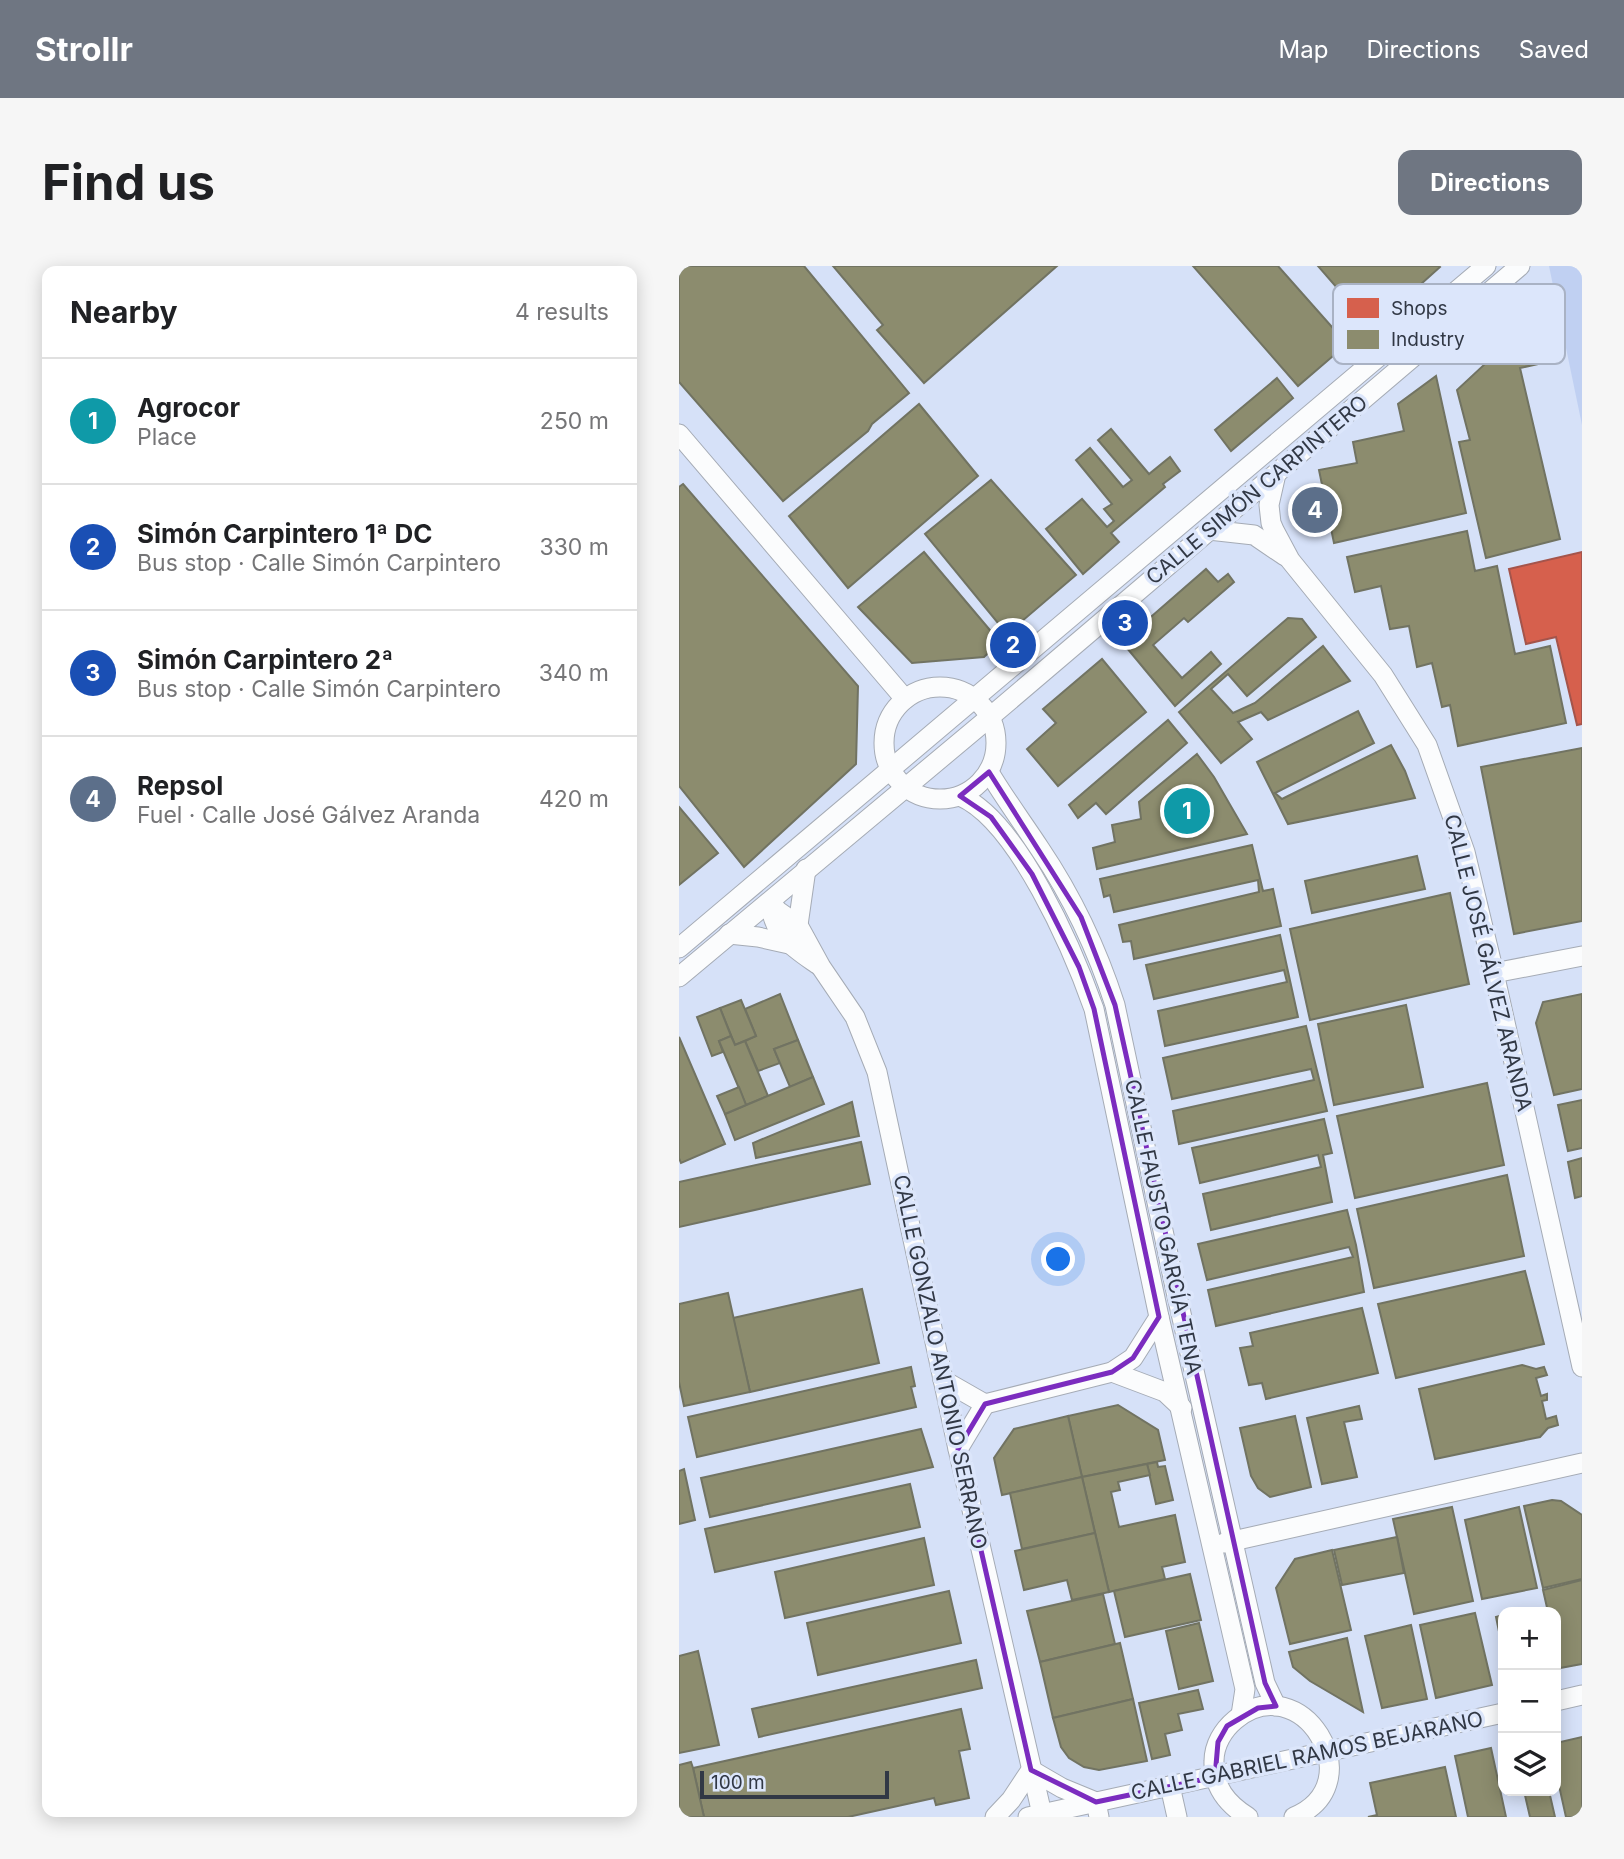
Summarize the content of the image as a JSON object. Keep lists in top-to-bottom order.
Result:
{
  "streets": {
    "street": [
      "CALLE SIMÓN CARPINTERO",
      "CALLE JOSÉ GÁLVEZ ARANDA",
      "CALLE FAUSTO GARCÍA TENA",
      "CALLE GONZALO ANTONIO SERRANO",
      "CALLE GABRIEL RAMOS BEJARANO"
    ]
  },
  "crossings": [
    ["CALLE SIMÓN CARPINTERO", "CALLE JOSÉ GÁLVEZ ARANDA"],
    ["CALLE SIMÓN CARPINTERO", "CALLE GONZALO ANTONIO SERRANO"],
    ["CALLE GONZALO ANTONIO SERRANO", "CALLE GABRIEL RAMOS BEJARANO"]
  ],
  "legend": ["Shops", "Industry"],
  "scale_bar": "100 m",
  "page": {
    "header": "Strollr",
    "nav": ["Map", "Directions", "Saved"],
    "buttons": "Directions",
    "title": "Find us",
    "heading": ["Nearby", "4 results"],
    "list": [
      {
        "mark": "1",
        "name": "Agrocor",
        "note": "Place",
        "value": "250 m"
      },
      {
        "mark": "2",
        "name": "Simón Carpintero 1ª DC",
        "note": "Bus stop · Calle Simón Carpintero",
        "value": "330 m"
      },
      {
        "mark": "3",
        "name": "Simón Carpintero 2ª",
        "note": "Bus stop · Calle Simón Carpintero",
        "value": "340 m"
      },
      {
        "mark": "4",
        "name": "Repsol",
        "note": "Fuel · Calle José Gálvez Aranda",
        "value": "420 m"
      }
    ],
    "pins": [
      "4",
      "3",
      "2",
      "1"
    ],
    "map_buttons": ["+", "−"],
    "scale": "100 m"
  }
}
